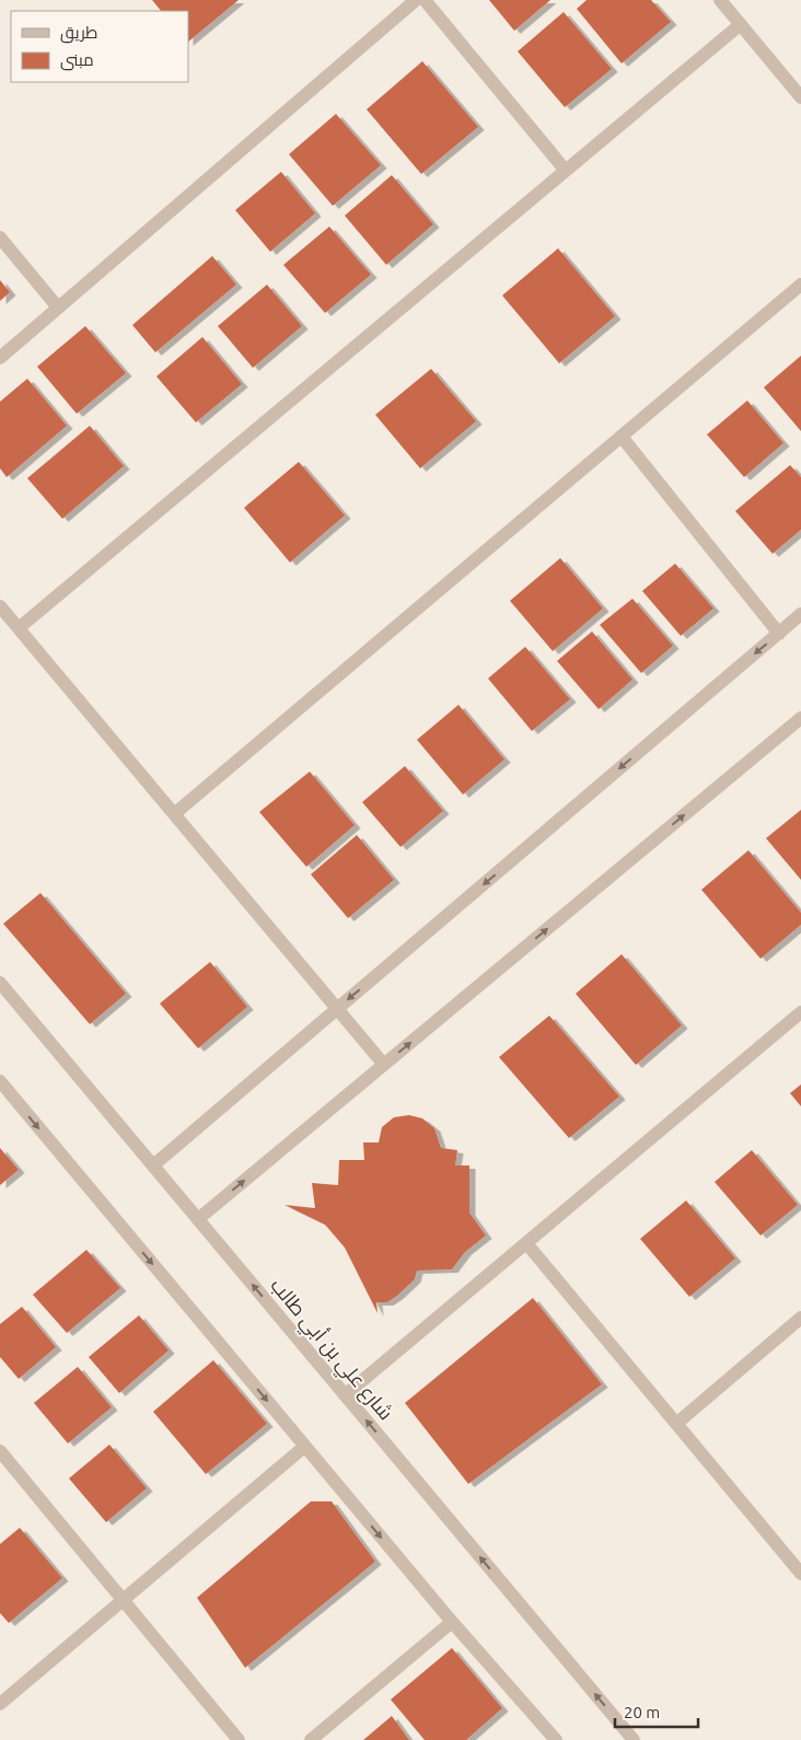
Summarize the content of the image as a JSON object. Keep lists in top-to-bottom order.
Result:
{
  "streets": {
    "street": ["شارع علي بن أبي طالب"]
  },
  "legend": ["طريق", "مبنى"],
  "scale_bar": "20 m"
}
